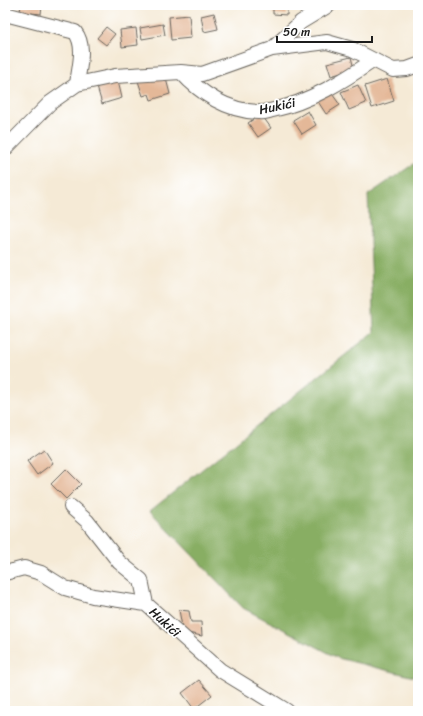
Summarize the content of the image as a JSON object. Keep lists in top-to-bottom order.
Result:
{
  "streets": {
    "street": ["Hukići"]
  },
  "scale_bar": "50 m"
}
